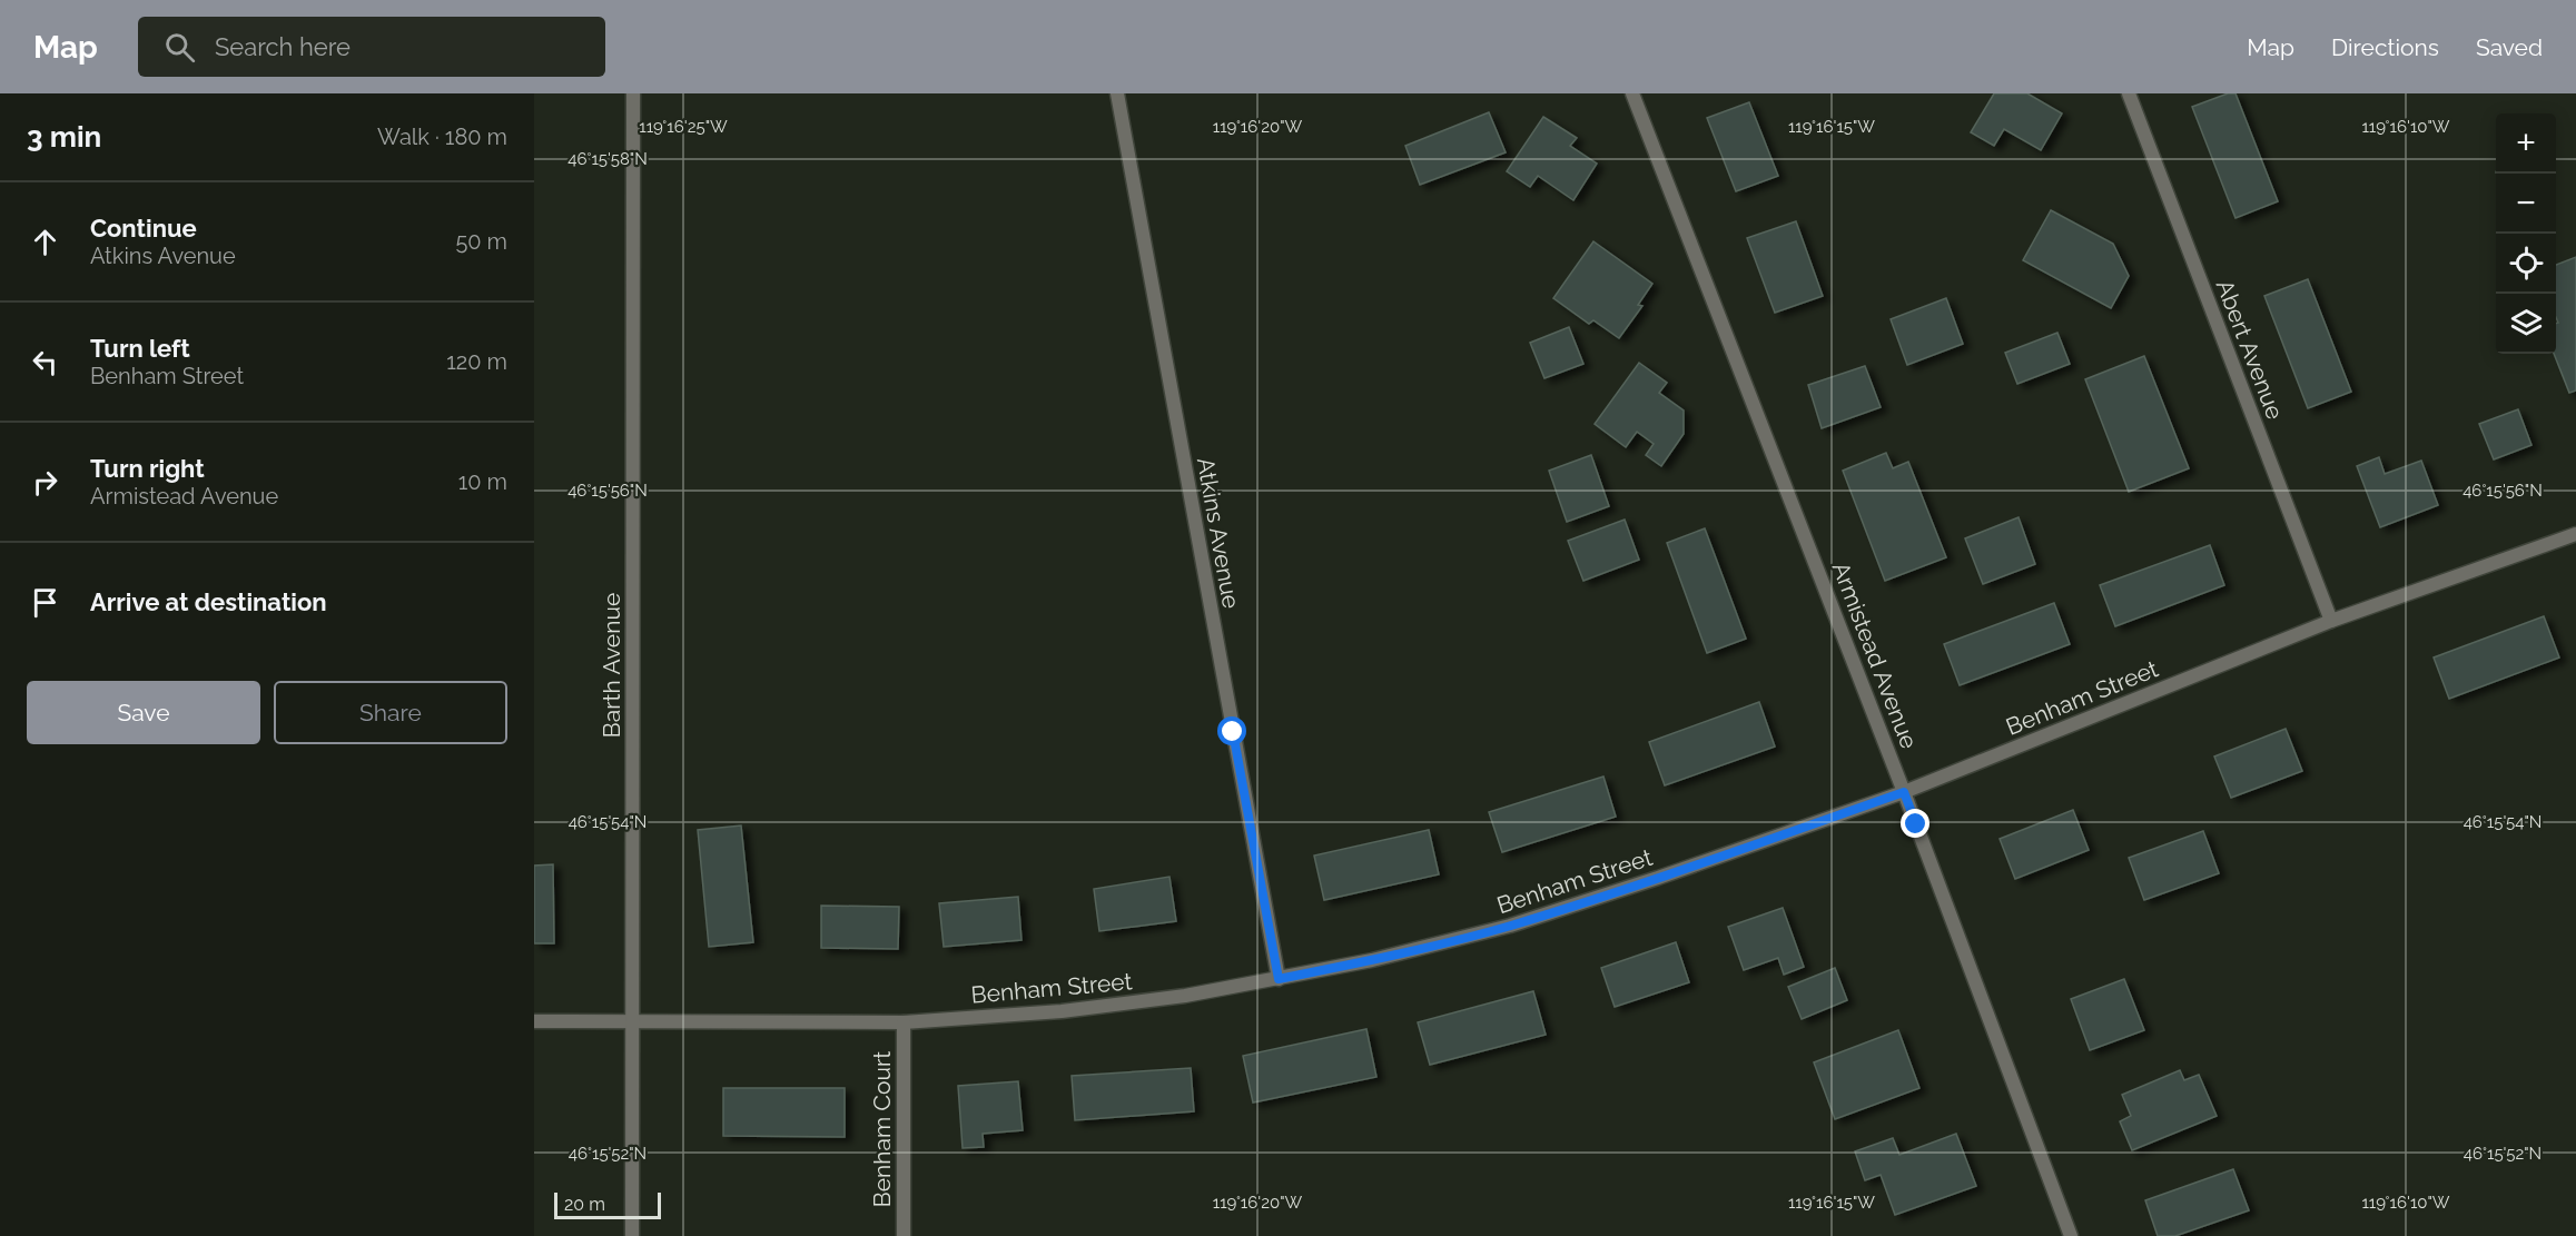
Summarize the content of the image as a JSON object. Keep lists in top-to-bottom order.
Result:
{
  "streets": {
    "street": [
      "Abert Avenue",
      "Atkins Avenue",
      "Armistead Avenue",
      "Barth Avenue",
      "Benham Street",
      "Benham Court"
    ]
  },
  "crossings": [
    ["Abert Avenue", "Benham Street"],
    ["Atkins Avenue", "Benham Street"],
    ["Armistead Avenue", "Benham Street"],
    ["Barth Avenue", "Benham Street"],
    ["Benham Street", "Benham Court"]
  ],
  "scale_bar": "20 m",
  "page": {
    "header": "Map",
    "search": "Search here",
    "nav": ["Map", "Directions", "Saved"],
    "heading": ["3 min", "Walk · 180 m"],
    "map_buttons": ["+", "−"],
    "list": [
      ["Continue", "Atkins Avenue", "50 m"],
      ["Turn left", "Benham Street", "120 m"],
      ["Turn right", "Armistead Avenue", "10 m"],
      "Arrive at destination"
    ],
    "buttons": ["Save", "Share"],
    "scale": "20 m"
  },
  "coordinates": [
    "119°16'25\"W",
    "119°16'20\"W",
    "119°16'15\"W",
    "119°16'10\"W",
    "46°15'58\"N",
    "46°15'56\"N",
    "46°15'54\"N",
    "46°15'52\"N"
  ]
}
